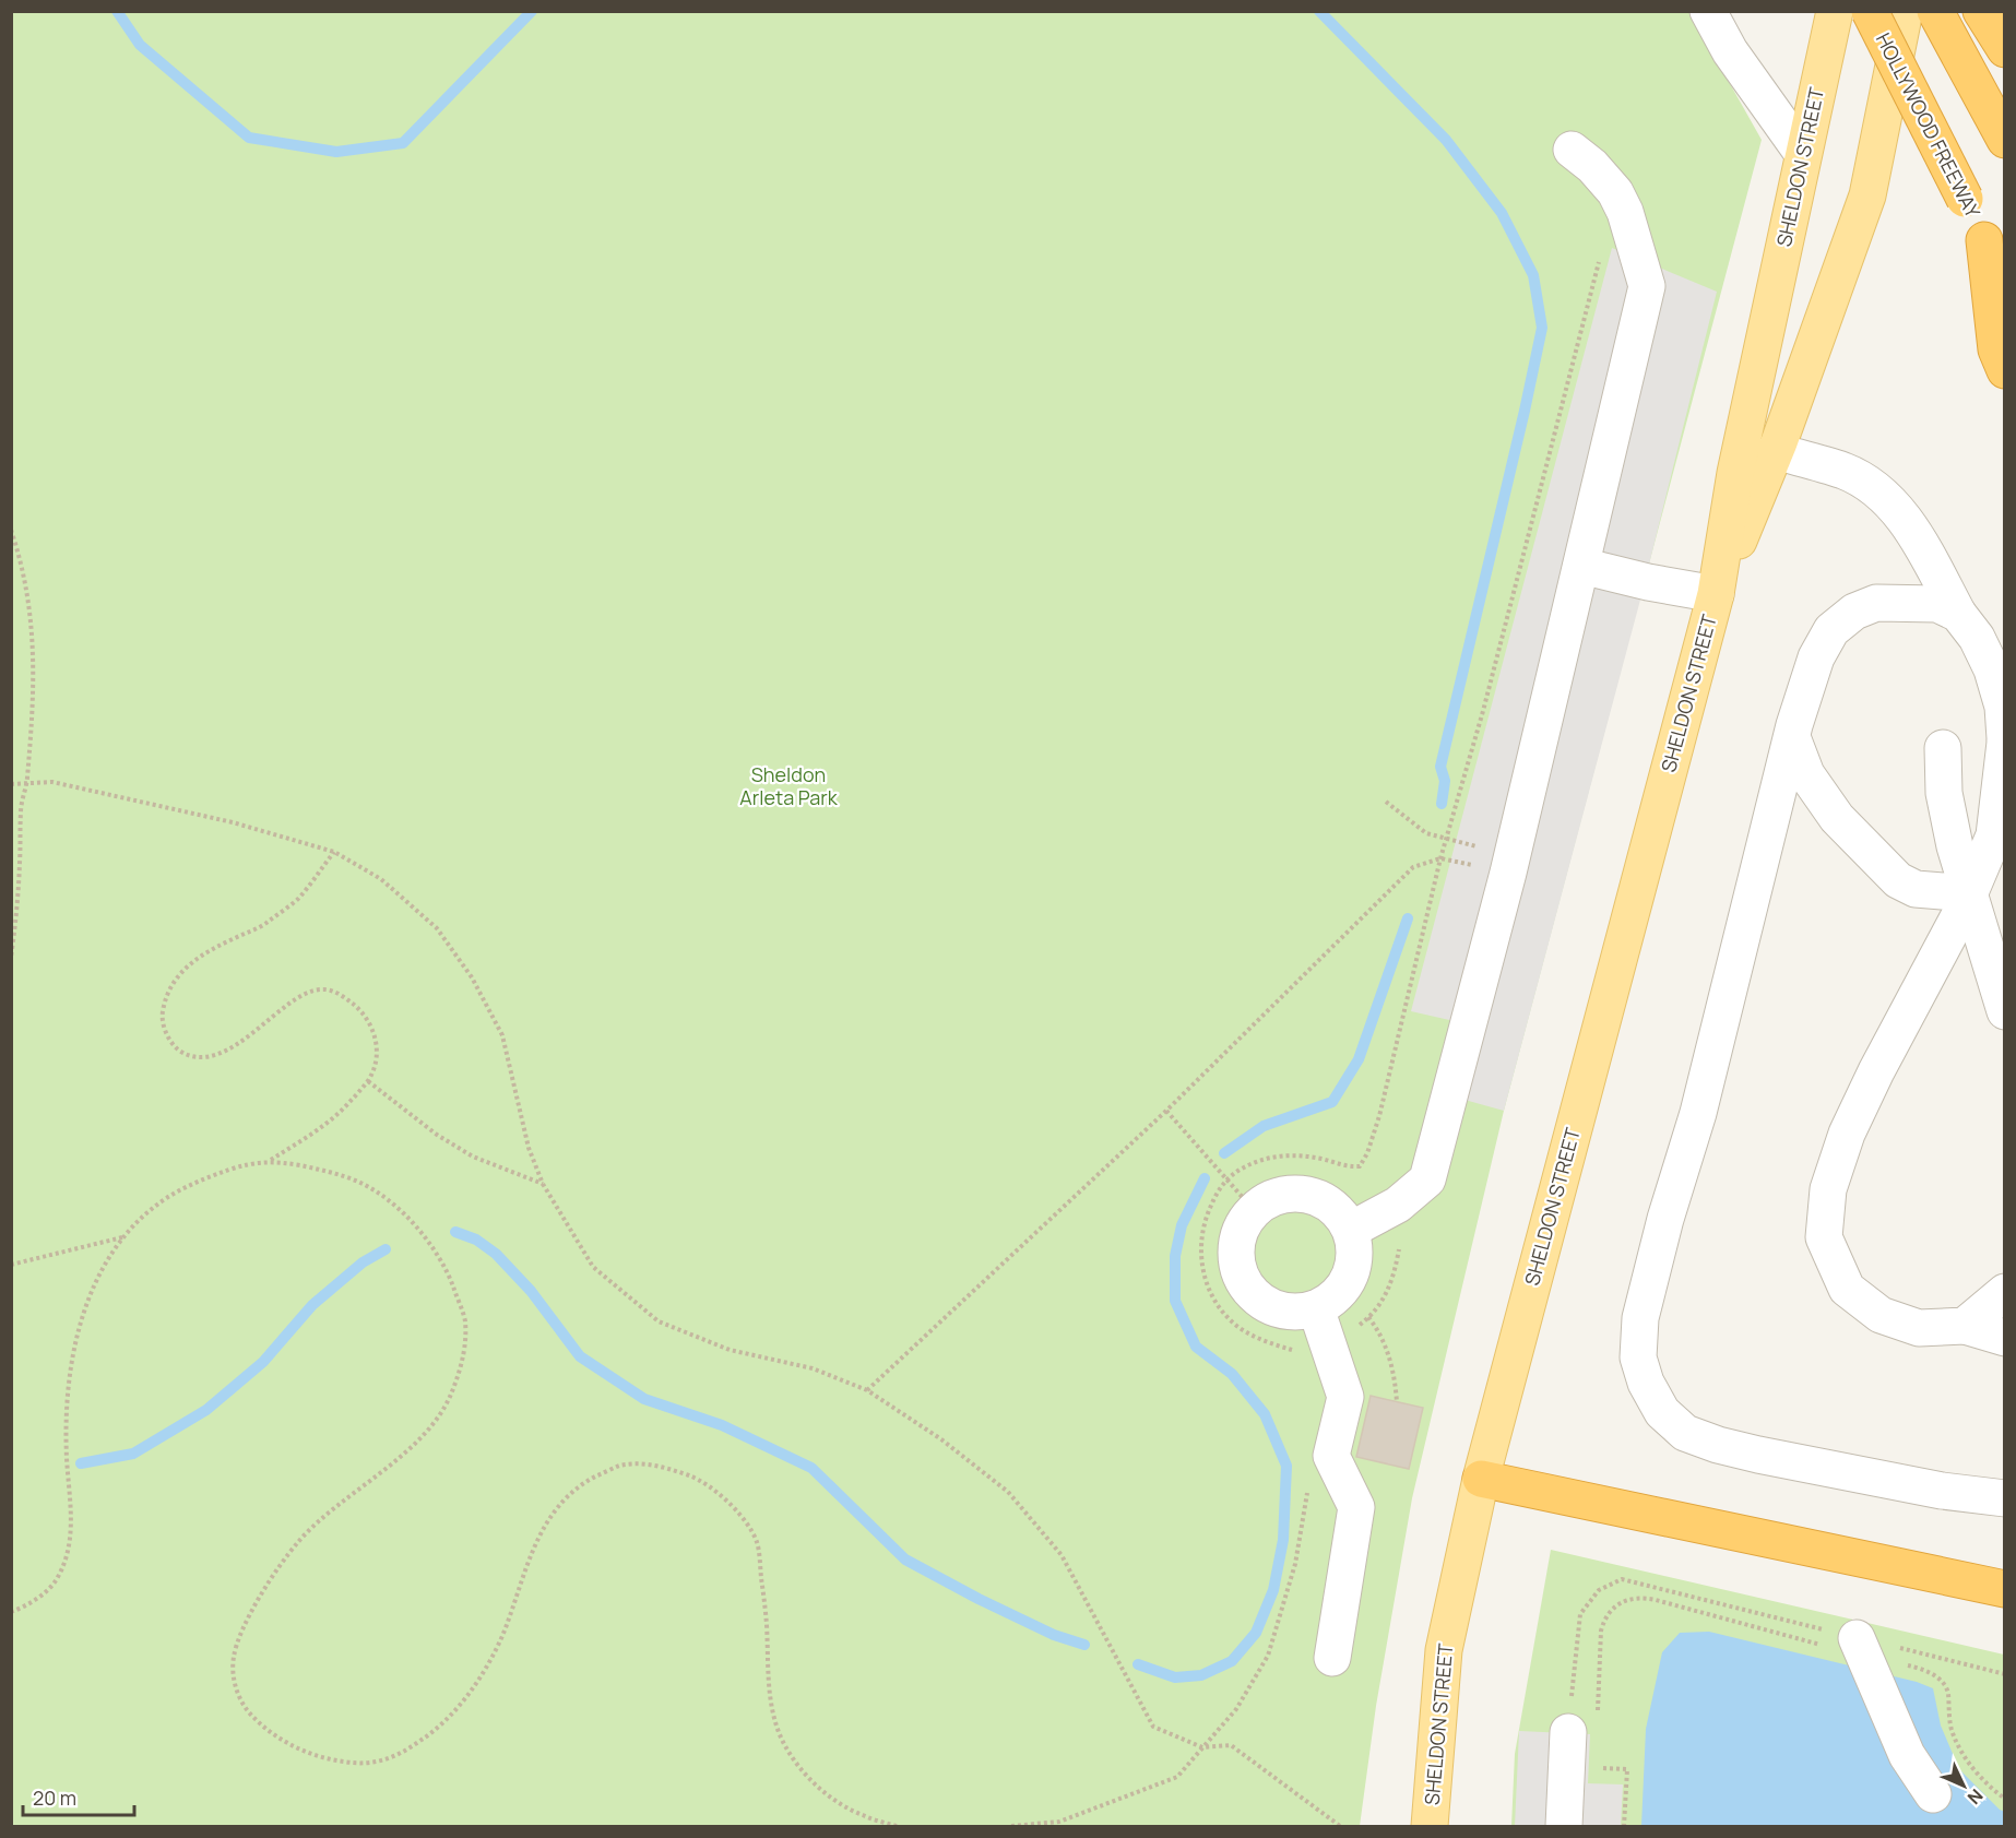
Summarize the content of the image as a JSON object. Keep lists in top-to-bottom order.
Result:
{
  "streets": {
    "highway": ["HOLLYWOOD FREEWAY"],
    "main road": ["SHELDON STREET"]
  },
  "parks": ["Sheldon Arleta Park"],
  "scale_bar": "20 m",
  "north": "bottom right"
}
